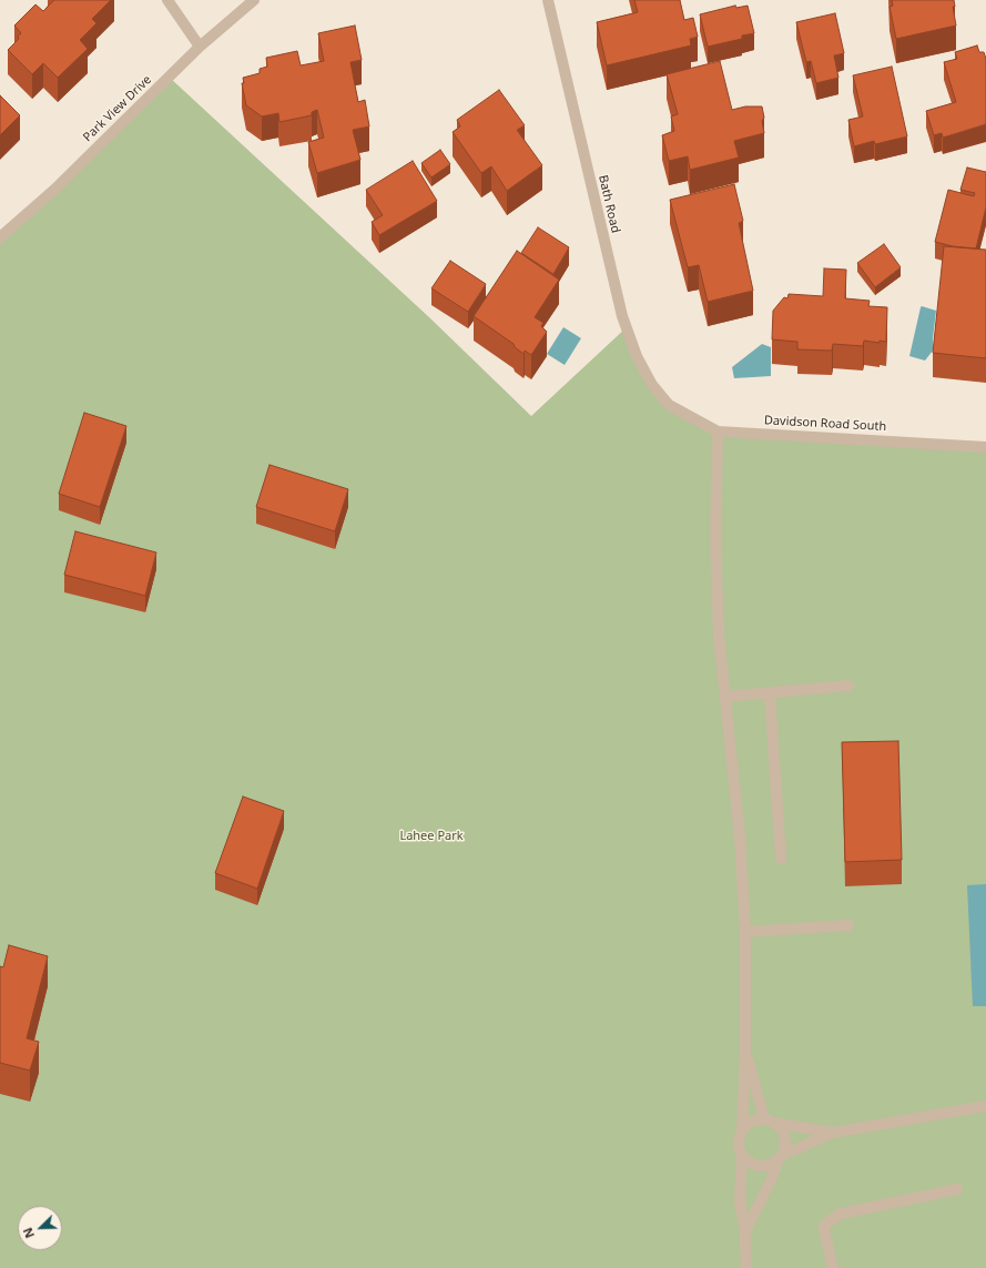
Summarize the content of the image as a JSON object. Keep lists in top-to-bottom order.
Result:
{
  "streets": {
    "street": ["Park View Drive", "Bath Road", "Davidson Road South"]
  },
  "crossings": [
    ["Bath Road", "Davidson Road South"]
  ],
  "parks": ["Lahee Park"],
  "north": "bottom left"
}
